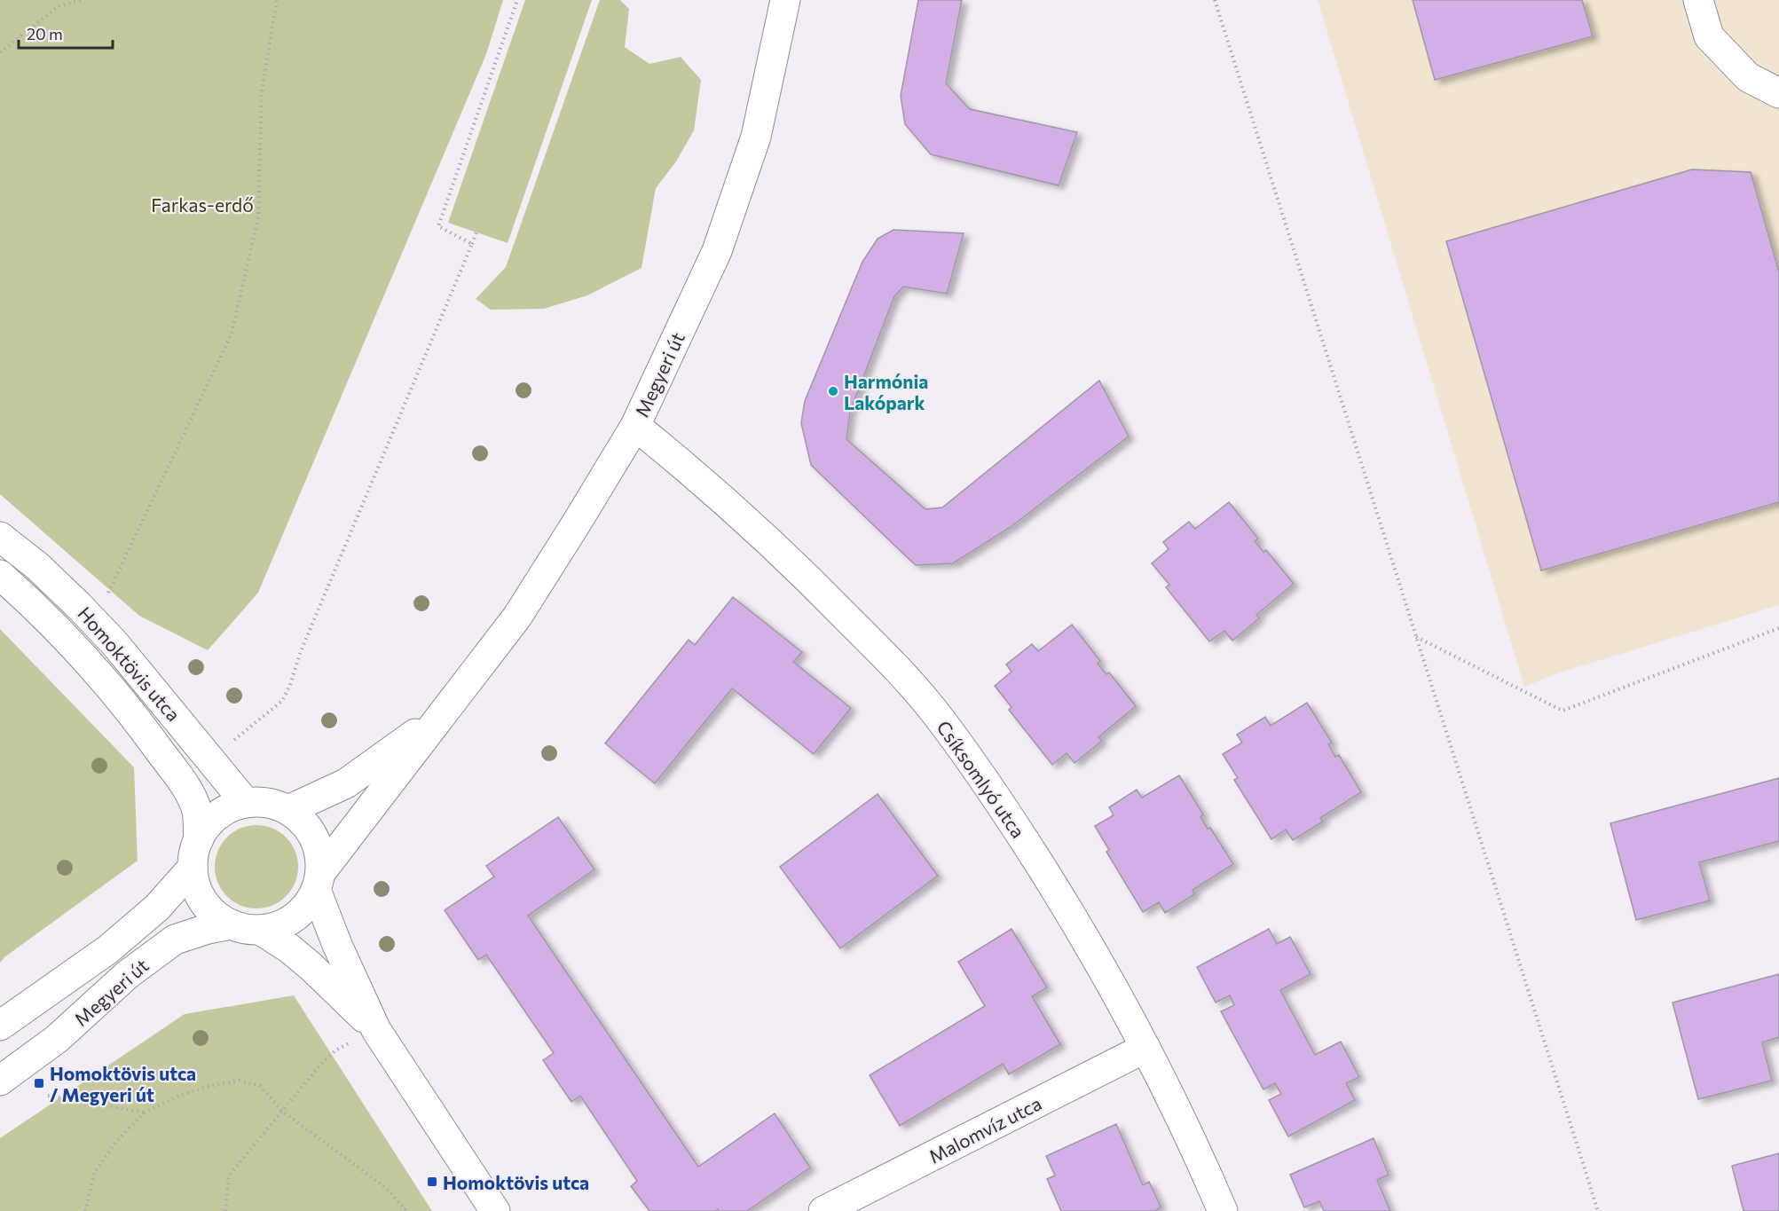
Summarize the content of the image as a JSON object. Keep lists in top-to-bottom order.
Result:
{
  "streets": {
    "street": [
      "Megyeri út",
      "Homoktövis utca",
      "Csíksomlyó utca",
      "Malomvíz utca"
    ]
  },
  "crossings": [
    ["Megyeri út", "Homoktövis utca"],
    ["Megyeri út", "Csíksomlyó utca"],
    ["Csíksomlyó utca", "Malomvíz utca"]
  ],
  "parks": ["Farkas-erdő"],
  "places": {
    "other": ["Harmónia Lakópark"],
    "transit": ["Homoktövis utca / Megyeri út", "Homoktövis utca"]
  },
  "scale_bar": "20 m"
}
